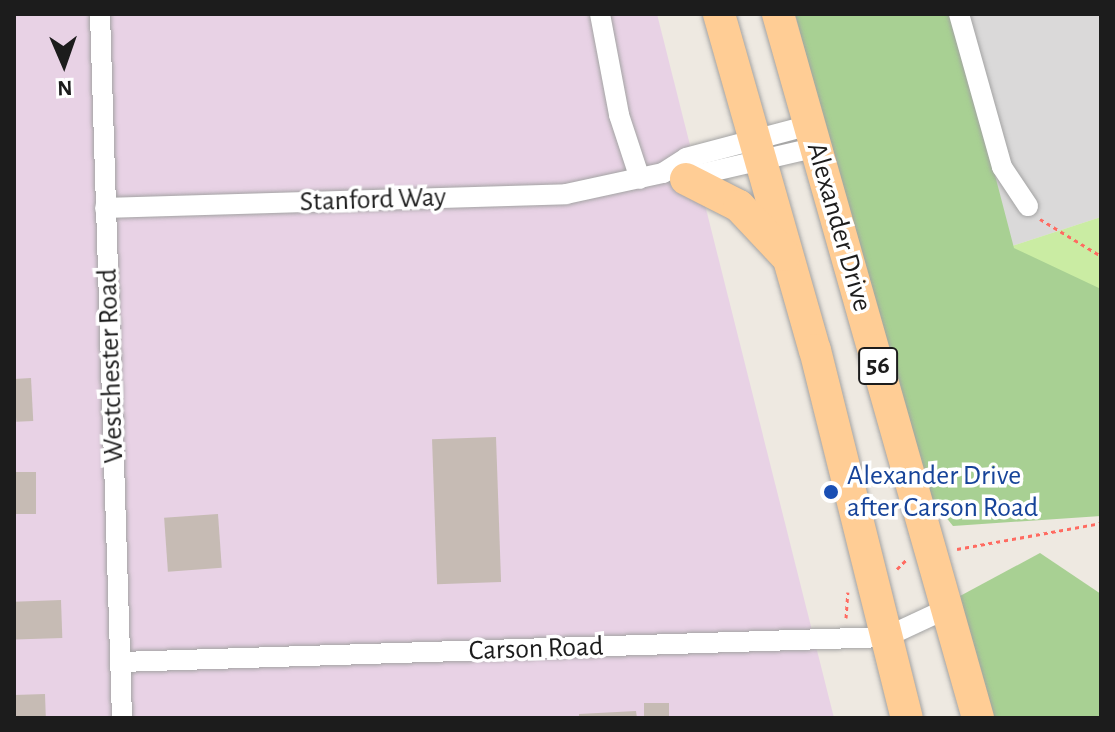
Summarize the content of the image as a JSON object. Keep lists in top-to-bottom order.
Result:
{
  "streets": {
    "main road": ["Alexander Drive", "56"],
    "street": ["Stanford Way", "Westchester Road", "Carson Road"]
  },
  "crossings": [
    ["Stanford Way", "Alexander Drive"],
    ["Stanford Way", "Westchester Road"],
    ["Alexander Drive", "Carson Road"],
    ["Westchester Road", "Carson Road"]
  ],
  "places": ["Alexander Drive after Carson Road"],
  "north": "bottom"
}
